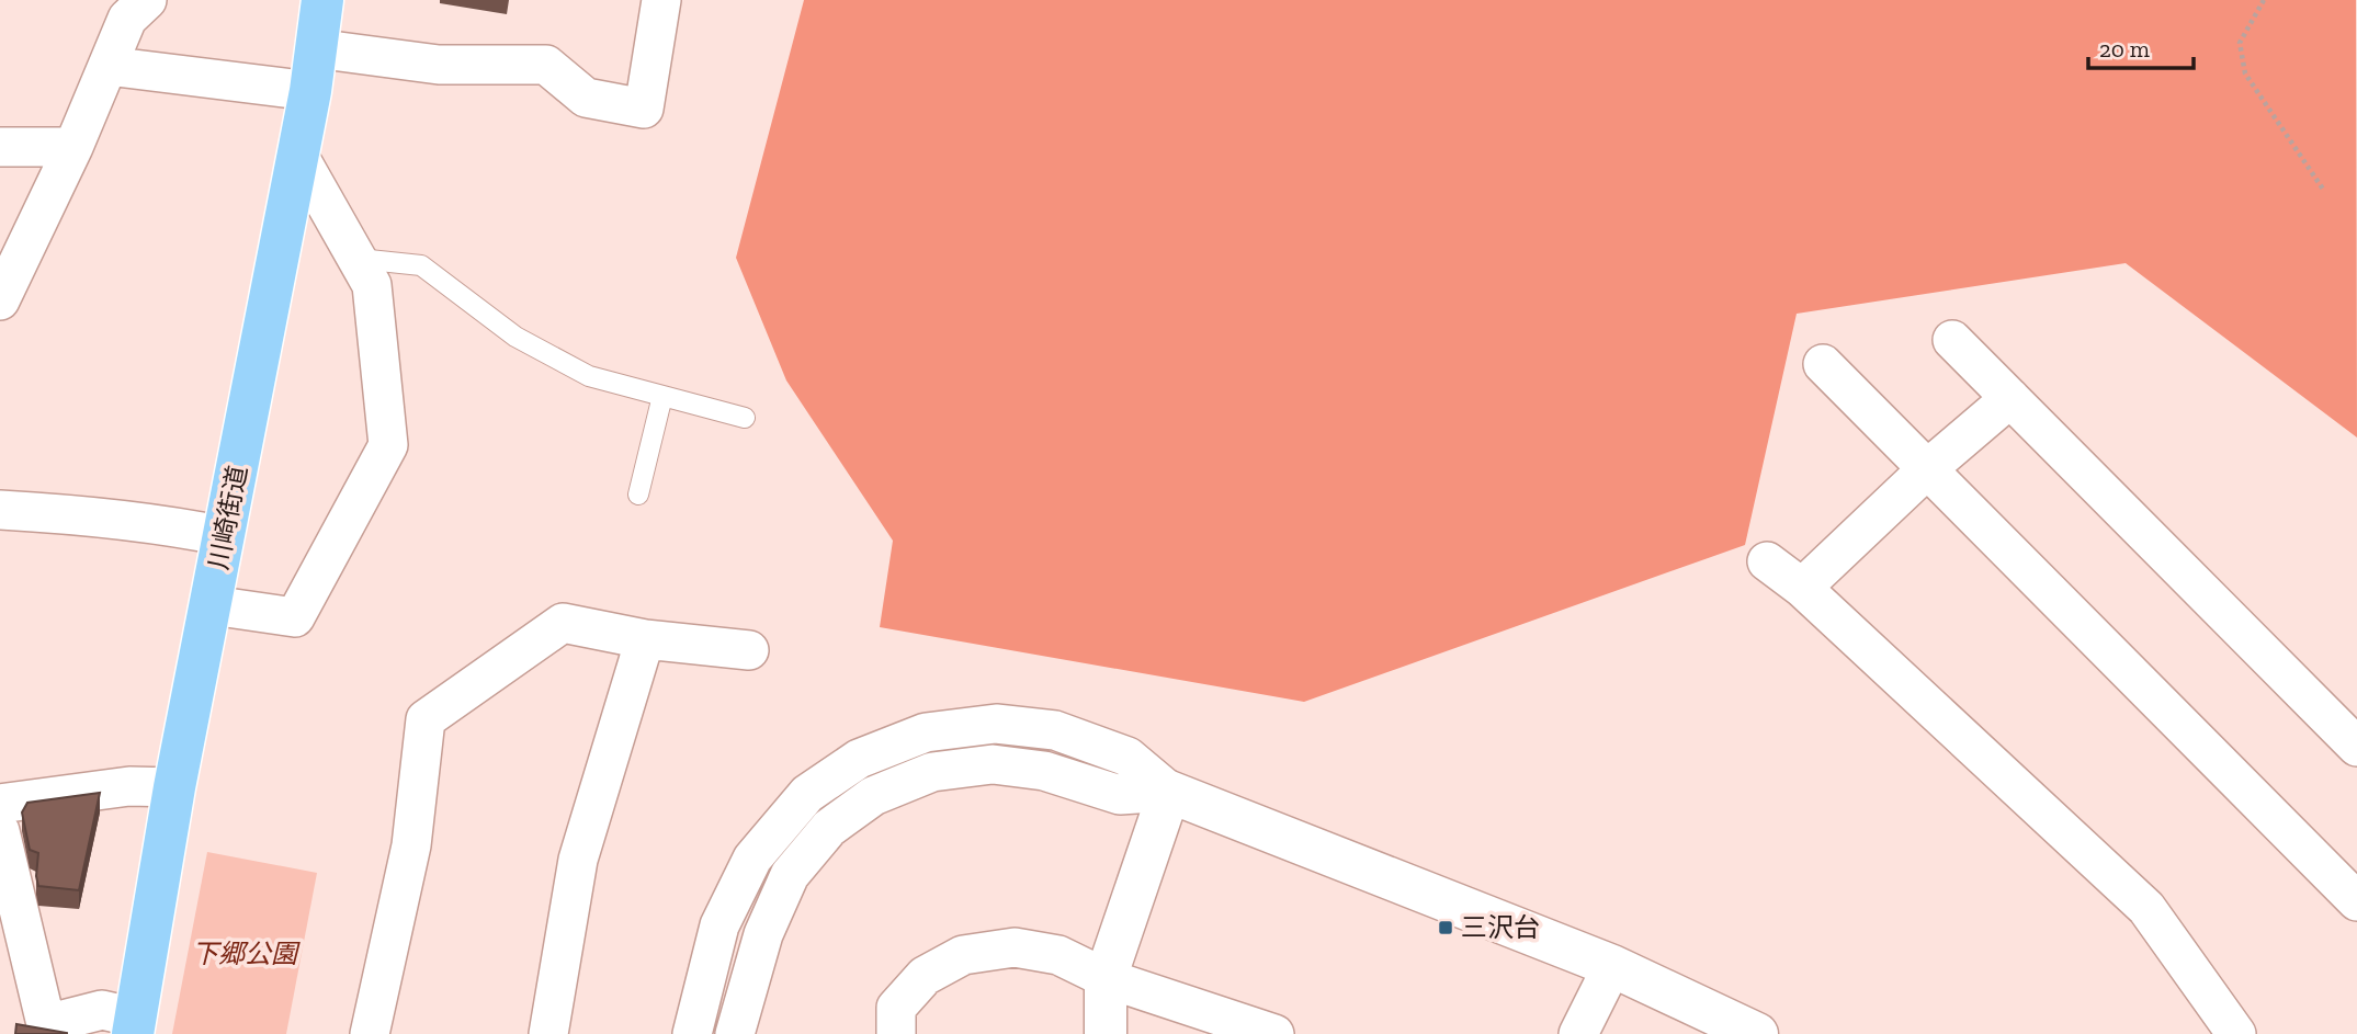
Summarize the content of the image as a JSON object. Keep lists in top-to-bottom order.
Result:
{
  "streets": {
    "main road": ["川崎街道"]
  },
  "parks": ["下郷公園"],
  "places": {
    "transit": ["三沢台"]
  },
  "scale_bar": "20 m"
}
